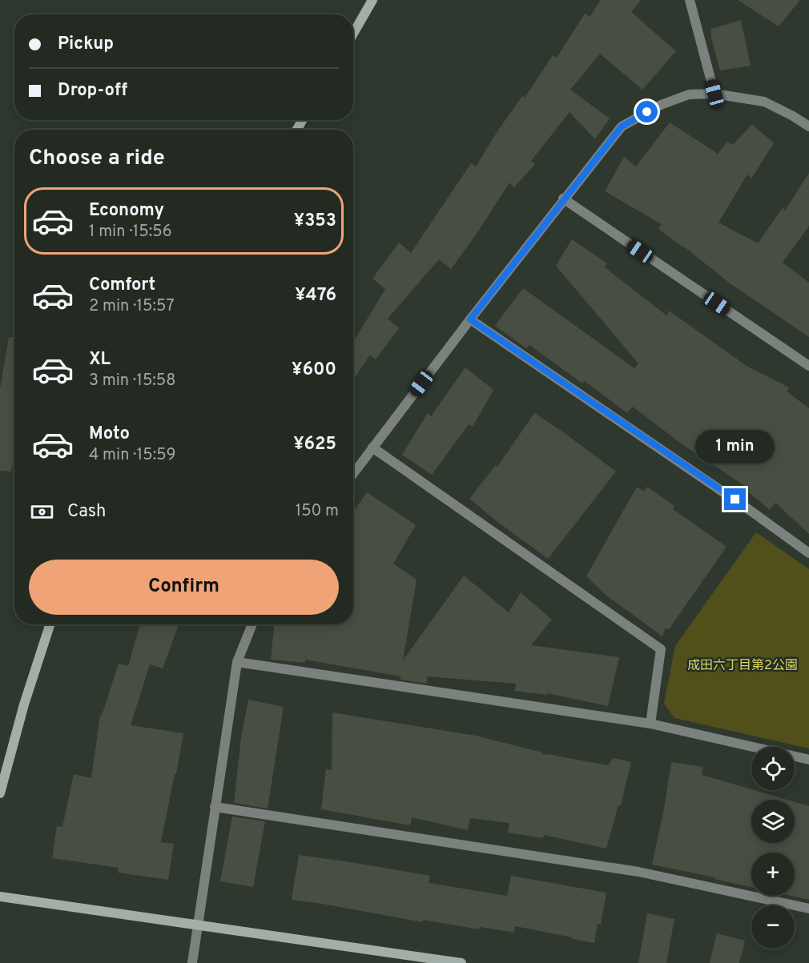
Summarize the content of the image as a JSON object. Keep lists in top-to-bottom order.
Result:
{
  "parks": ["成田六丁目第2公園"],
  "page": {
    "banner": ["Pickup", "Drop-off"],
    "heading": "Choose a ride",
    "list": [
      {
        "name": "Economy",
        "note": "1 min · 15:56",
        "value": "¥353"
      },
      {
        "name": "Comfort",
        "note": "2 min · 15:57",
        "value": "¥476"
      },
      {
        "name": "XL",
        "note": "3 min · 15:58",
        "value": "¥600"
      },
      {
        "name": "Moto",
        "note": "4 min · 15:59",
        "value": "¥625"
      }
    ],
    "bubble": "1 min",
    "pay": ["Cash", "150 m"],
    "buttons": "Confirm",
    "map_buttons": ["+", "−"]
  }
}
